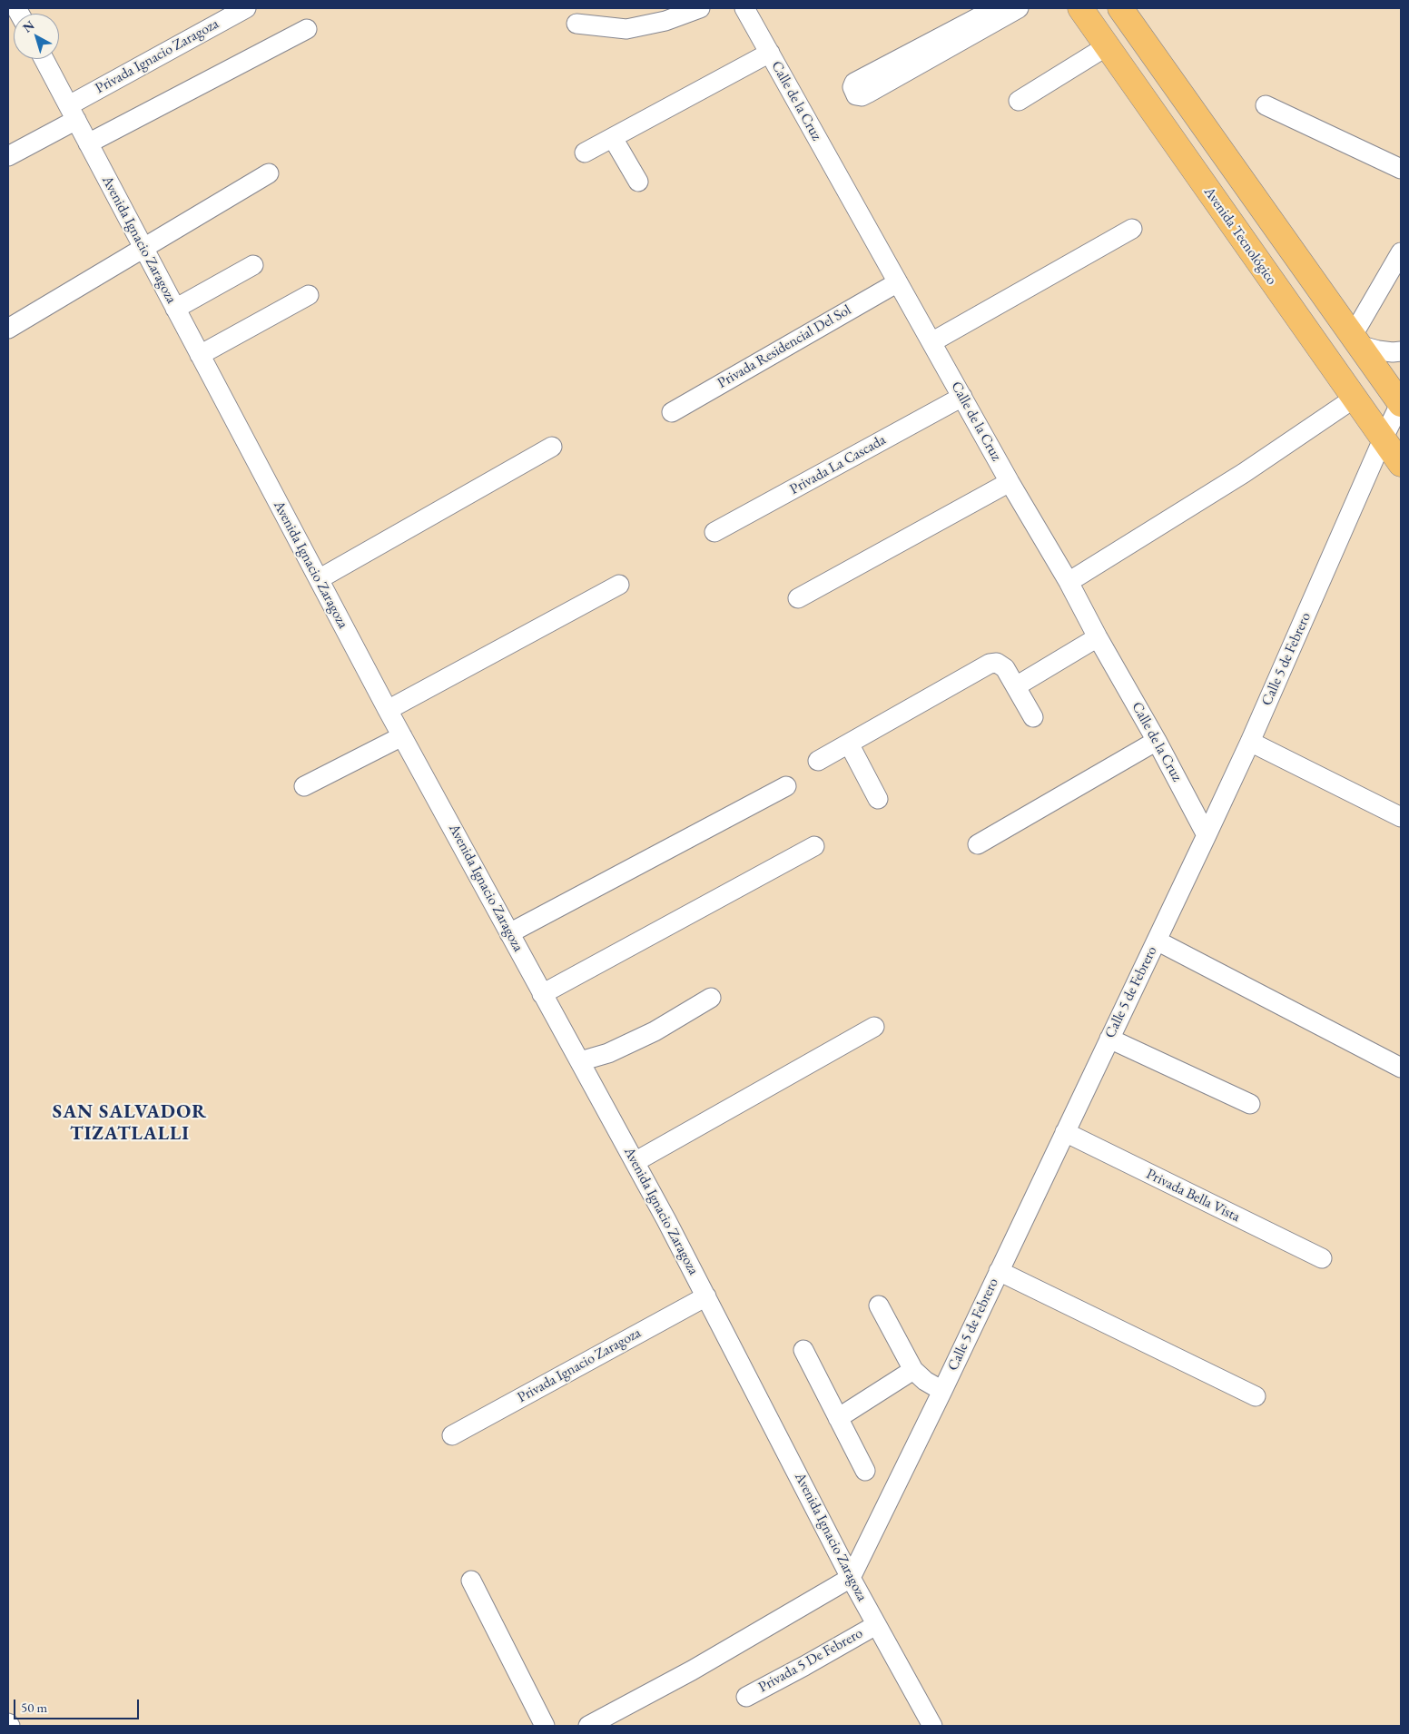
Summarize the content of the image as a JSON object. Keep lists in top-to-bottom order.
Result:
{
  "streets": {
    "main road": ["Avenida Tecnológico"],
    "street": [
      "Privada Ignacio Zaragoza",
      "Calle de la Cruz",
      "Avenida Ignacio Zaragoza",
      "Privada Residencial Del Sol",
      "Privada La Cascada",
      "Calle 5 de Febrero",
      "Privada Bella Vista",
      "Privada 5 De Febrero"
    ]
  },
  "crossings": [
    ["Privada Ignacio Zaragoza", "Avenida Ignacio Zaragoza"],
    ["Calle de la Cruz", "Privada Residencial Del Sol"],
    ["Calle de la Cruz", "Privada La Cascada"],
    ["Calle de la Cruz", "Calle 5 de Febrero"],
    ["Avenida Tecnológico", "Calle 5 de Febrero"],
    ["Avenida Ignacio Zaragoza", "Calle 5 de Febrero"],
    ["Avenida Ignacio Zaragoza", "Privada 5 De Febrero"],
    ["Calle 5 de Febrero", "Privada Bella Vista"]
  ],
  "districts": ["SAN SALVADOR TIZATLALLI"],
  "scale_bar": "50 m",
  "north": "top left"
}
